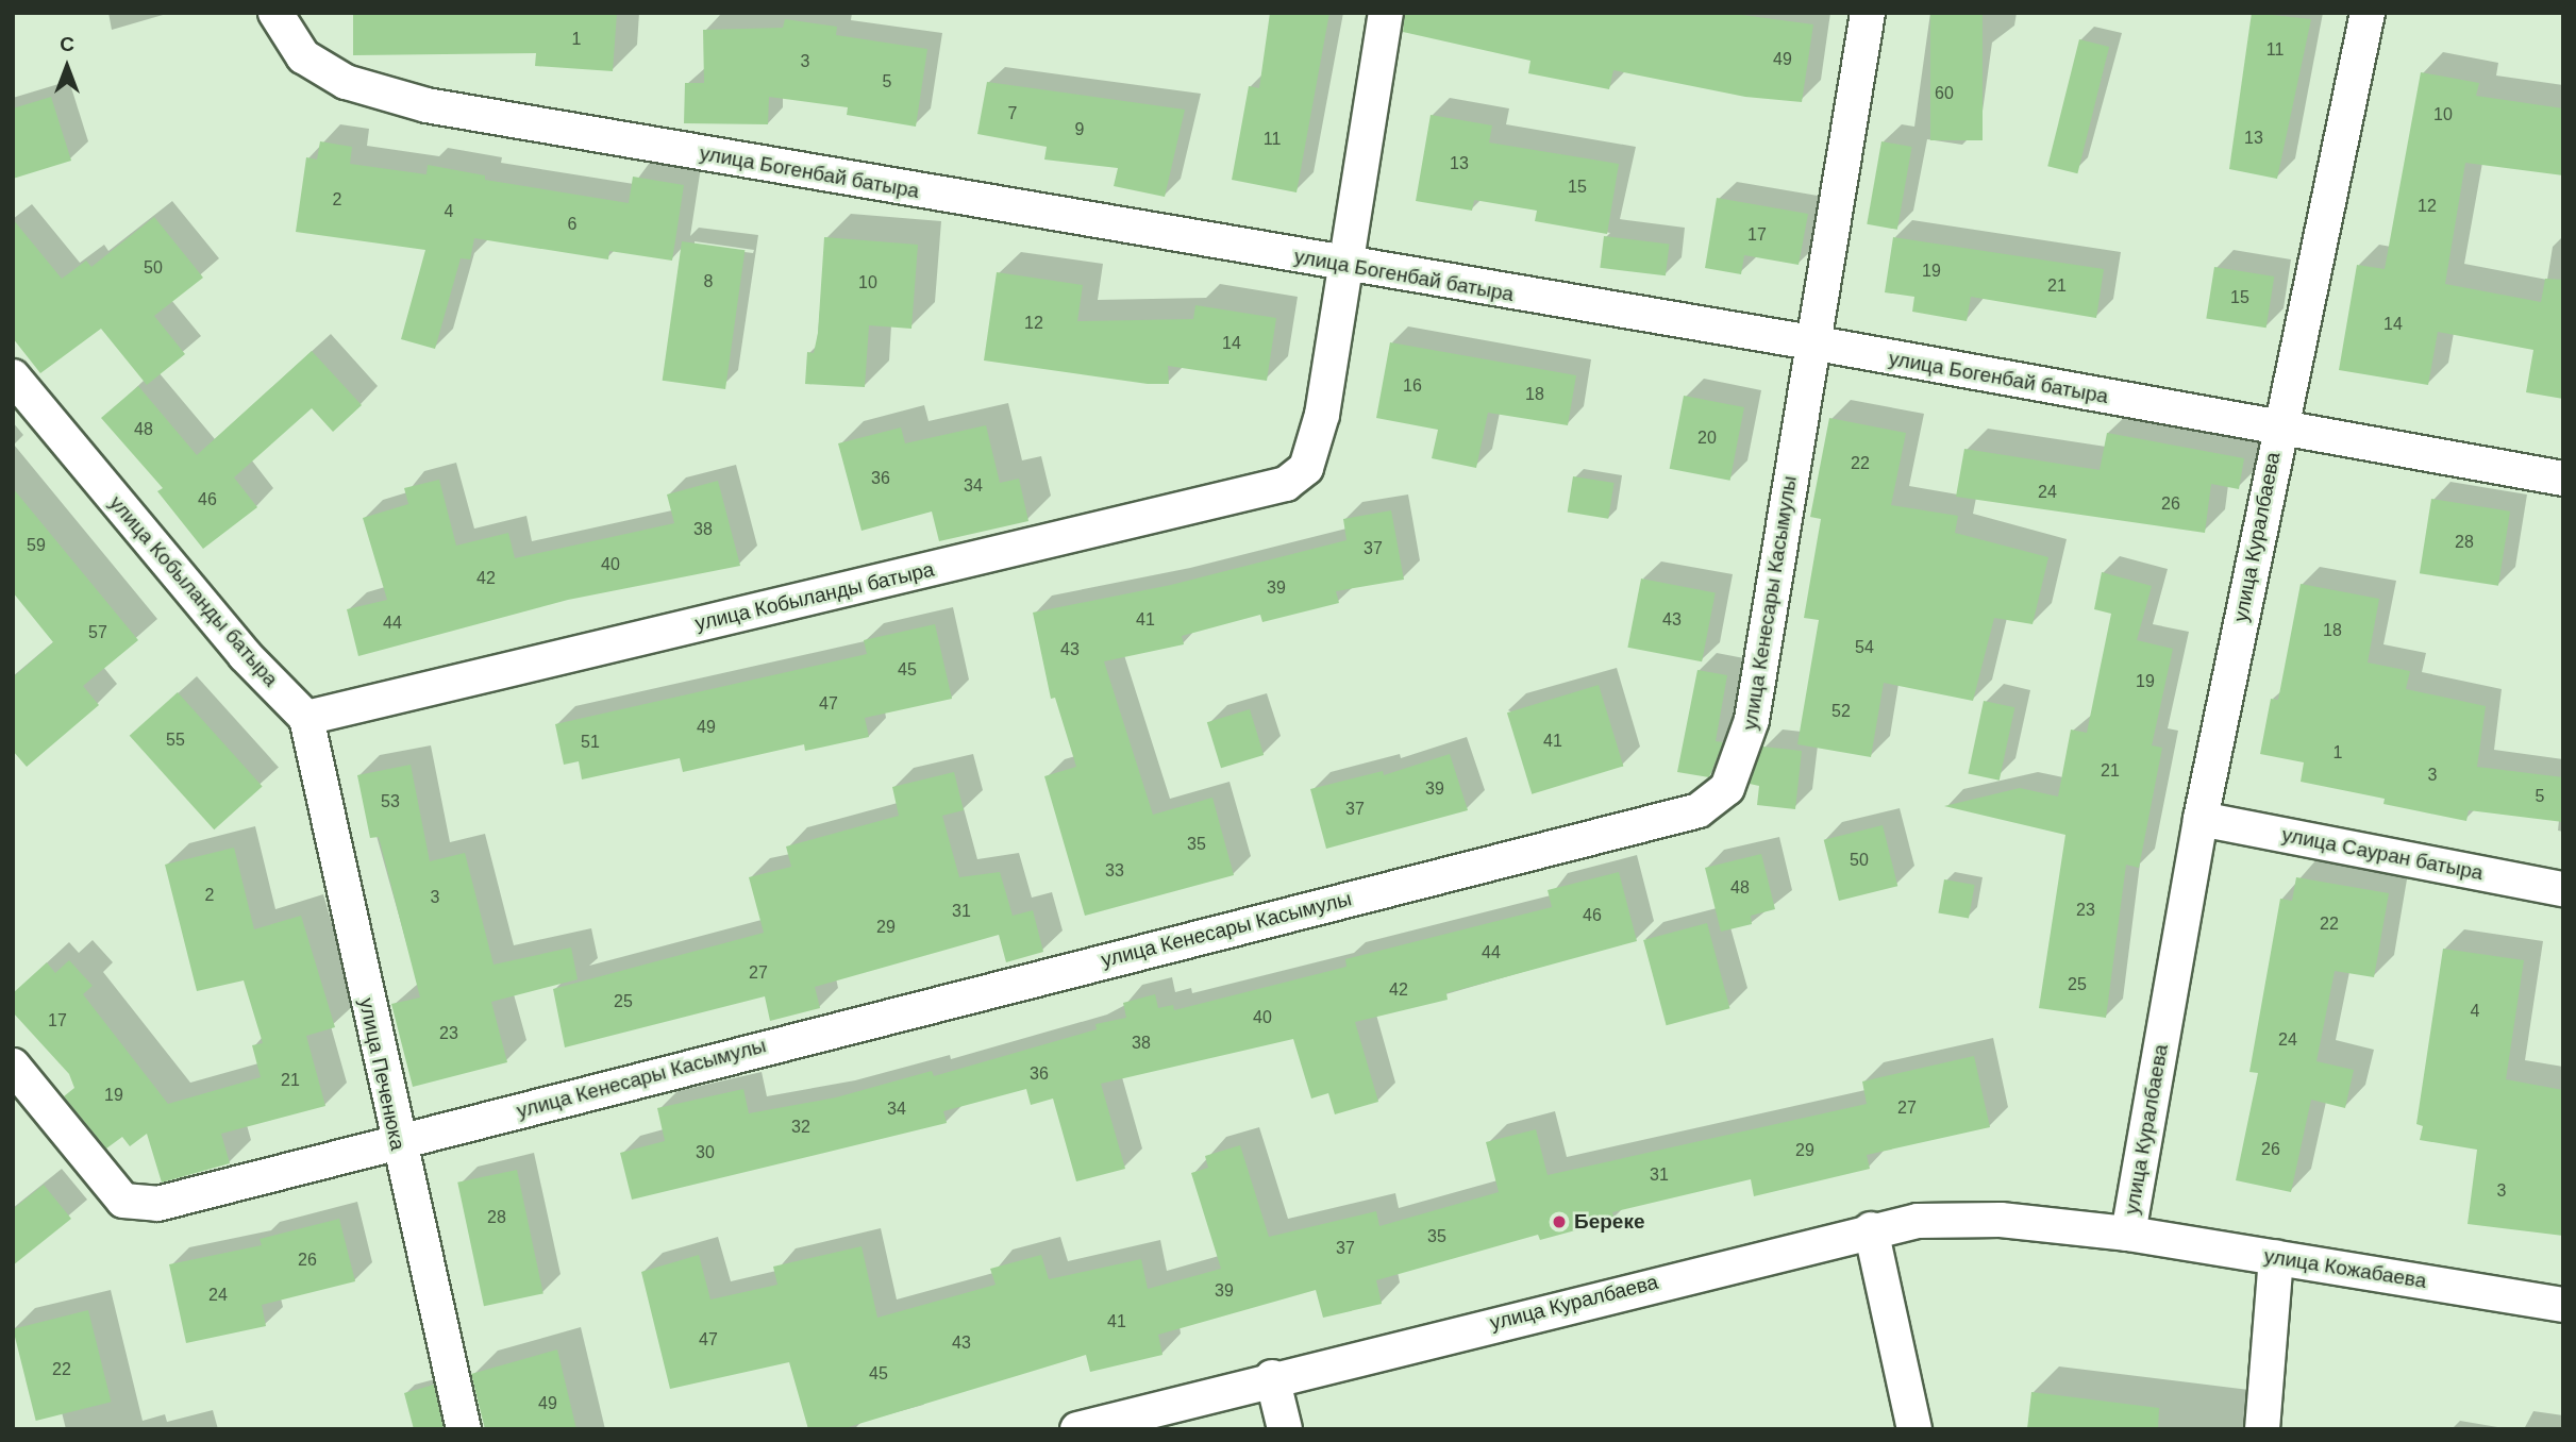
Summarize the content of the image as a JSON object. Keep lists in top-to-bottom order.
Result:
{
  "streets": {
    "street": [
      "улица Богенбай батыра",
      "улица Куралбаева",
      "улица Кобыланды батыра",
      "улица Кенесары Касымулы",
      "улица Сауран батыра",
      "улица Печенюка",
      "улица Кожабаева"
    ]
  },
  "crossings": [
    ["улица Богенбай батыра", "улица Куралбаева"],
    ["улица Богенбай батыра", "улица Кобыланды батыра"],
    ["улица Богенбай батыра", "улица Кенесары Касымулы"],
    ["улица Куралбаева", "улица Сауран батыра"],
    ["улица Куралбаева", "улица Кожабаева"],
    ["улица Кобыланды батыра", "улица Печенюка"],
    ["улица Кенесары Касымулы", "улица Печенюка"]
  ],
  "places": ["Береке"],
  "house_numbers": [
    "1",
    "11",
    "49",
    "3",
    "5",
    "60",
    "7",
    "10",
    "9",
    "13",
    "11",
    "13",
    "15",
    "2",
    "12",
    "4",
    "6",
    "17",
    "50",
    "19",
    "8",
    "10",
    "21",
    "15",
    "12",
    "14",
    "14",
    "16",
    "18",
    "48",
    "20",
    "22",
    "36",
    "34",
    "24",
    "46",
    "26",
    "38",
    "28",
    "59",
    "37",
    "40",
    "42",
    "39",
    "41",
    "43",
    "44",
    "18",
    "57",
    "54",
    "43",
    "45",
    "19",
    "47",
    "52",
    "49",
    "55",
    "41",
    "51",
    "1",
    "21",
    "3",
    "39",
    "5",
    "53",
    "37",
    "35",
    "50",
    "33",
    "48",
    "2",
    "3",
    "23",
    "31",
    "46",
    "22",
    "29",
    "44",
    "27",
    "25",
    "42",
    "25",
    "4",
    "40",
    "17",
    "23",
    "24",
    "38",
    "36",
    "21",
    "19",
    "27",
    "34",
    "32",
    "26",
    "29",
    "30",
    "31",
    "3",
    "28",
    "35",
    "37",
    "26",
    "39",
    "24",
    "41",
    "47",
    "43",
    "22",
    "45",
    "49"
  ],
  "north": "top"
}
